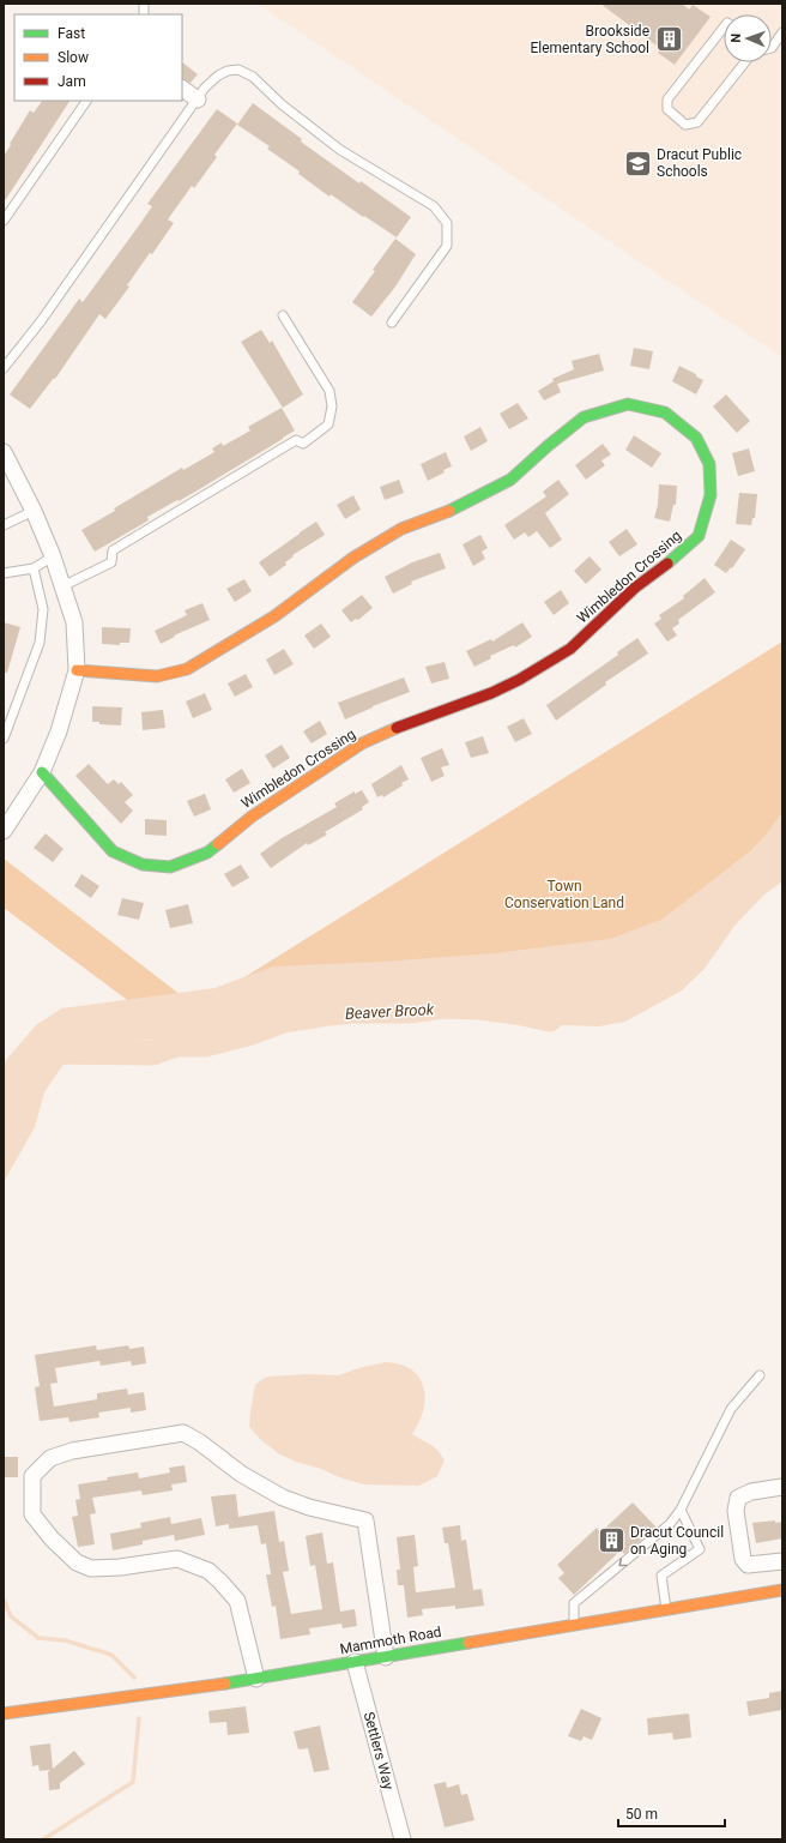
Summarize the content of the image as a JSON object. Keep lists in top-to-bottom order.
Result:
{
  "streets": {
    "street": ["Wimbledon Crossing", "Mammoth Road", "Settlers Way"]
  },
  "crossings": [
    ["Mammoth Road", "Settlers Way"]
  ],
  "water": ["Beaver Brook"],
  "parks": ["Town Conservation Land"],
  "places": {
    "building": ["Brookside Elementary School", "Dracut Council on Aging"],
    "school or university": ["Dracut Public Schools"]
  },
  "legend": ["Fast", "Slow", "Jam"],
  "scale_bar": "50 m",
  "north": "left"
}
